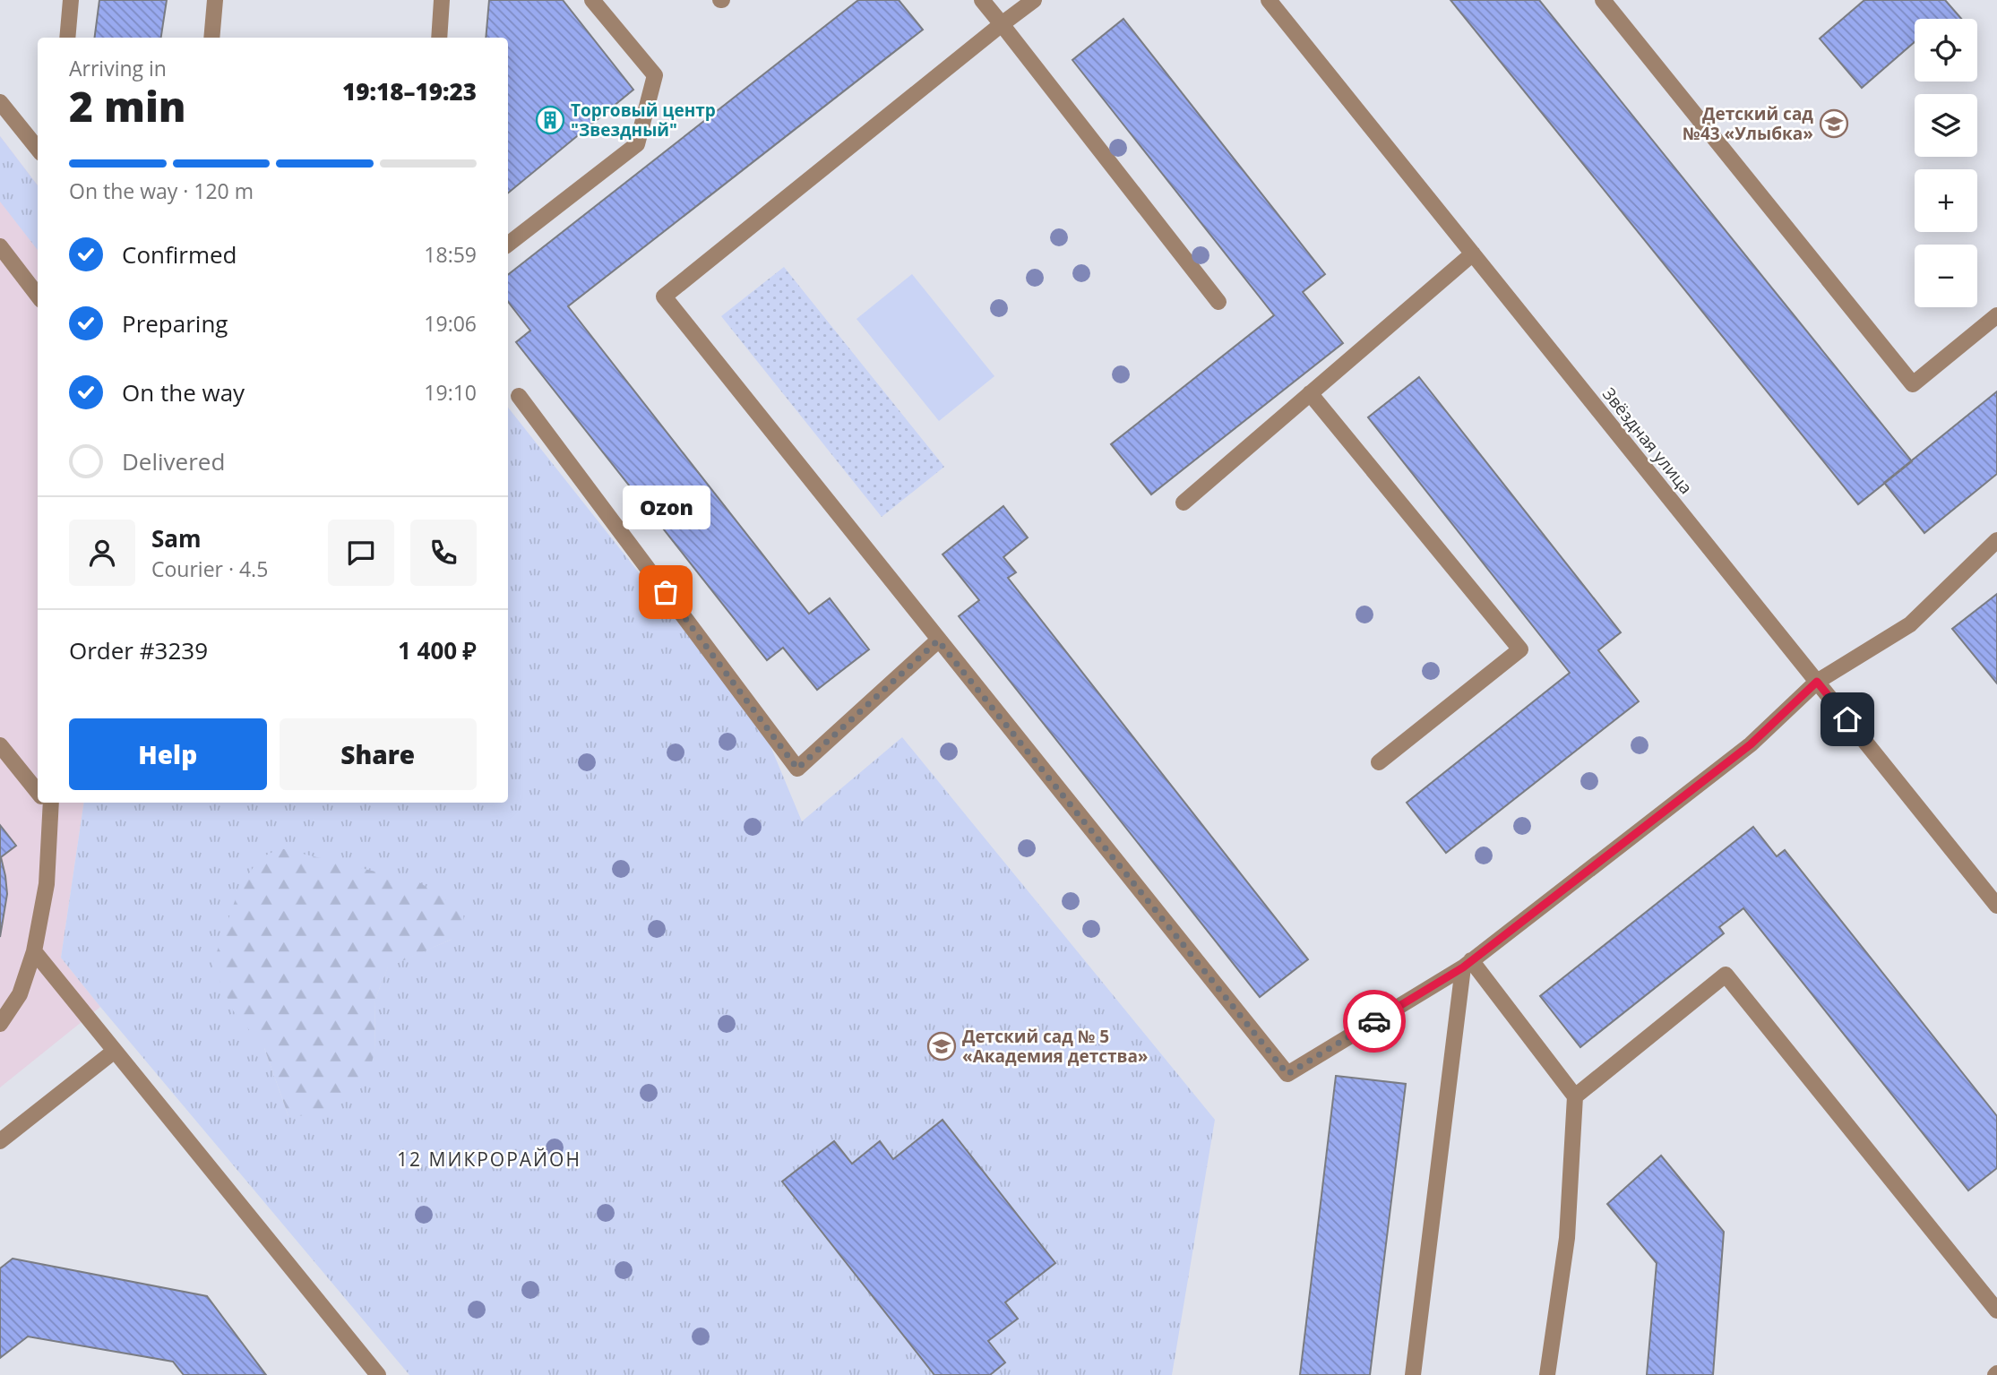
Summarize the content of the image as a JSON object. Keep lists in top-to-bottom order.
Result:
{
  "streets": {
    "street": ["Звёздная улица"]
  },
  "districts": ["12 МИКРОРАЙОН"],
  "places": {
    "building": ["Торговый центр \"Звездный\""],
    "school or university": ["Детский сад №43 «Улыбка»", "Детский сад № 5 «Академия детства»"],
    "other": ["Ozon"]
  },
  "page": {
    "map_buttons": ["+", "−"],
    "heading": ["2 min", "Arriving in", "19:18–19:23"],
    "panel": [
      "Sam",
      "Courier · 4.5",
      "Order #3239",
      "1 400 ₽"
    ],
    "bar": "On the way · 120 m",
    "list": [
      ["Confirmed", "18:59"],
      ["Preparing", "19:06"],
      ["On the way", "19:10"],
      "Delivered"
    ],
    "bubble": "Ozon",
    "buttons": ["Help", "Share"]
  }
}
